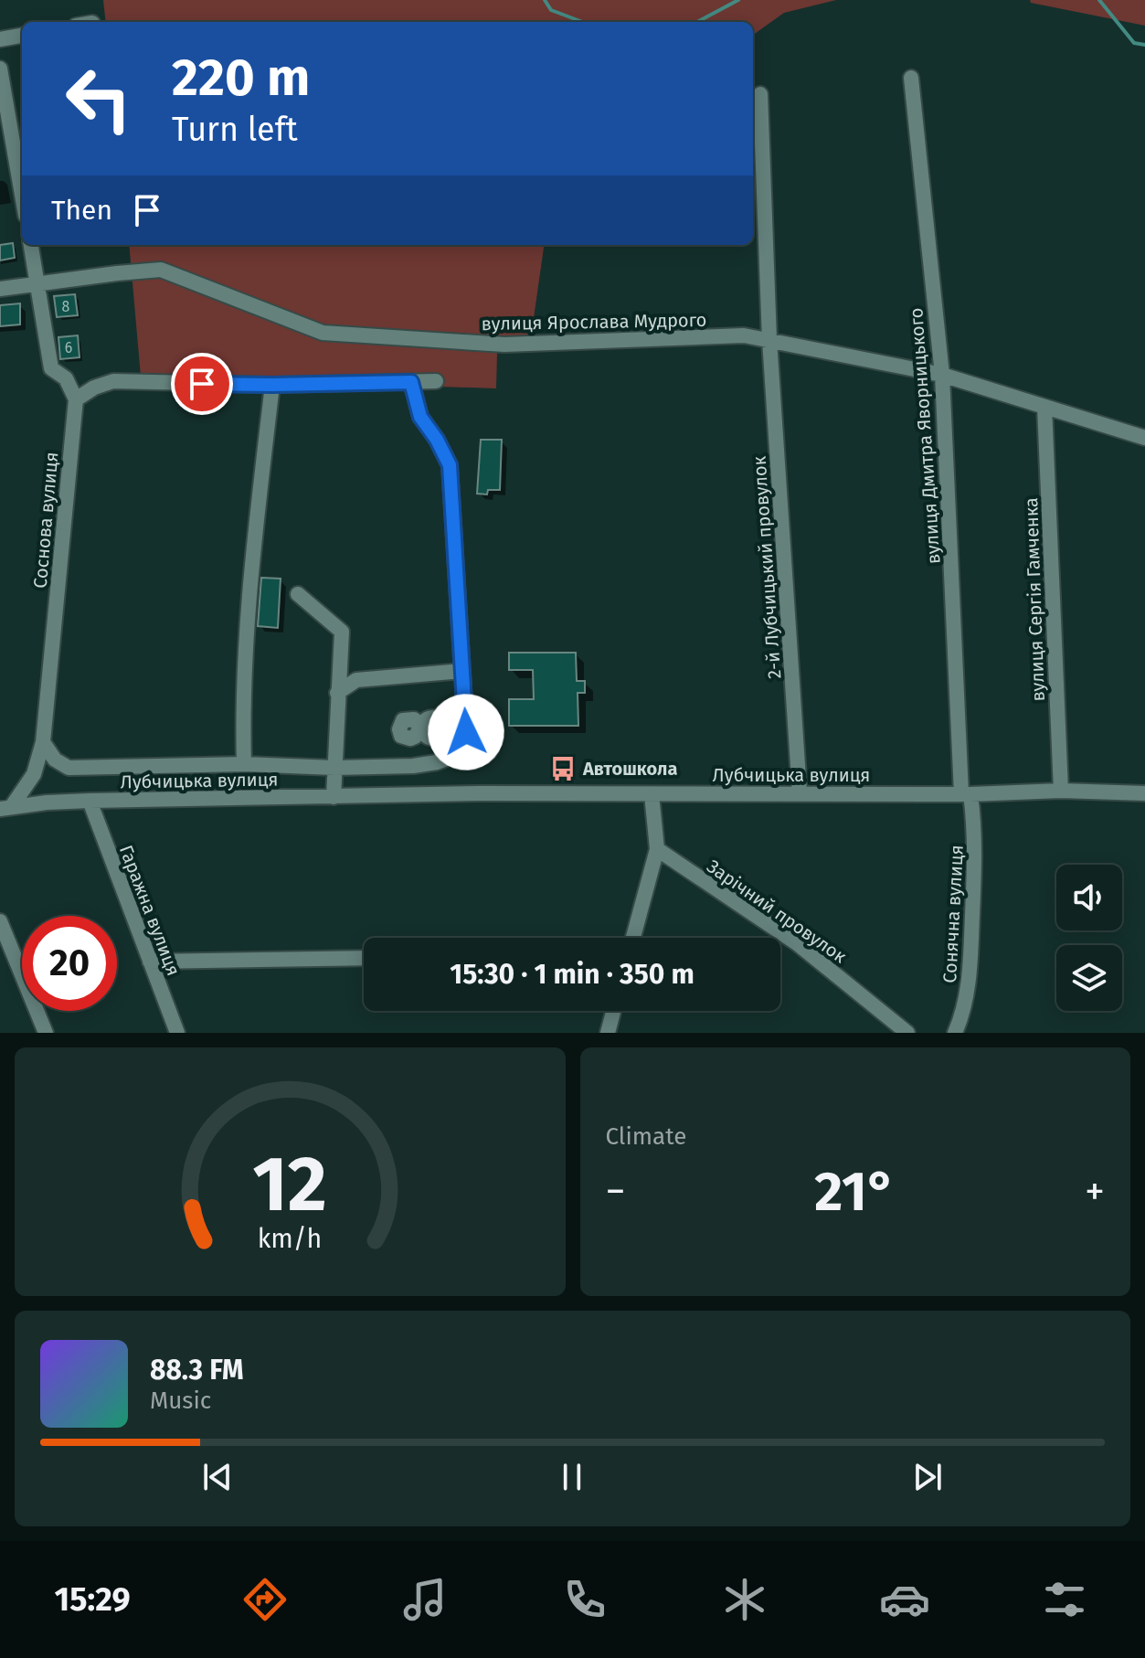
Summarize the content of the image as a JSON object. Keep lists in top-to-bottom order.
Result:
{
  "streets": {
    "street": [
      "вулиця Ярослава Мудрого",
      "вулиця Дмитра Яворницького",
      "Соснова вулиця",
      "2-й Лубчицький провулок",
      "вулиця Сергія Гамченка",
      "Лубчицька вулиця",
      "Гаражна вулиця",
      "Зарічний провулок",
      "Сонячна вулиця"
    ]
  },
  "crossings": [
    ["вулиця Ярослава Мудрого", "вулиця Дмитра Яворницького"],
    ["вулиця Ярослава Мудрого", "2-й Лубчицький провулок"],
    ["вулиця Ярослава Мудрого", "вулиця Сергія Гамченка"],
    ["вулиця Дмитра Яворницького", "Лубчицька вулиця"],
    ["вулиця Дмитра Яворницького", "Сонячна вулиця"],
    ["Соснова вулиця", "Лубчицька вулиця"],
    ["2-й Лубчицький провулок", "Лубчицька вулиця"],
    ["вулиця Сергія Гамченка", "Лубчицька вулиця"],
    ["Лубчицька вулиця", "Гаражна вулиця"],
    ["Лубчицька вулиця", "Сонячна вулиця"]
  ],
  "places": {
    "bus stop": ["Автошкола"]
  },
  "house_numbers": ["8", "6"],
  "page": {
    "turn": ["220 m", "Turn left"],
    "then": "Then",
    "limit": "20",
    "trip": "15:30 · 1 min · 350 m",
    "tile": "Climate",
    "heat": ["−", "21°", "+"],
    "song": ["88.3 FM", "Music"],
    "tabs": "15:29",
    "gauge": ["12", "km/h"]
  }
}
